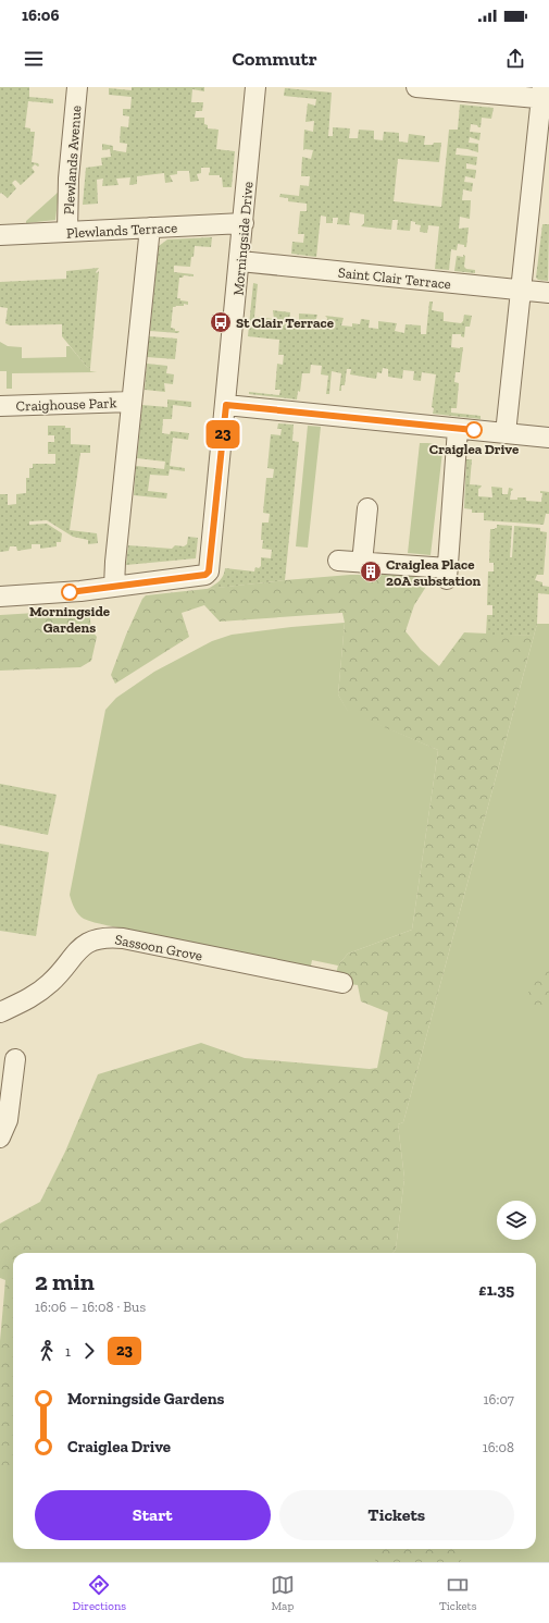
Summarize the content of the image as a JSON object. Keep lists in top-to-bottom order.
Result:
{
  "streets": {
    "street": [
      "Plewlands Avenue",
      "Plewlands Terrace",
      "Morningside Drive",
      "Saint Clair Terrace",
      "Craighouse Park",
      "Sassoon Grove"
    ]
  },
  "crossings": [
    ["Plewlands Avenue", "Plewlands Terrace"],
    ["Plewlands Terrace", "Morningside Drive"],
    ["Morningside Drive", "Saint Clair Terrace"]
  ],
  "places": {
    "bus stop": ["St Clair Terrace"],
    "other": ["Craiglea Drive", "Morningside Gardens"],
    "building": ["Craiglea Place 20A substation"]
  },
  "lines": ["bus line 23"],
  "page": {
    "status": "16:06",
    "header": "Commutr",
    "on_map": "23",
    "heading": ["2 min", "16:06 – 16:08 · Bus", "£1.35"],
    "legs": ["1", "23"],
    "list": [
      {
        "name": "Morningside Gardens",
        "value": "16:07"
      },
      {
        "name": "Craiglea Drive",
        "value": "16:08"
      }
    ],
    "buttons": ["Start", "Tickets"],
    "tabs": ["Directions", "Map", "Tickets"]
  }
}
